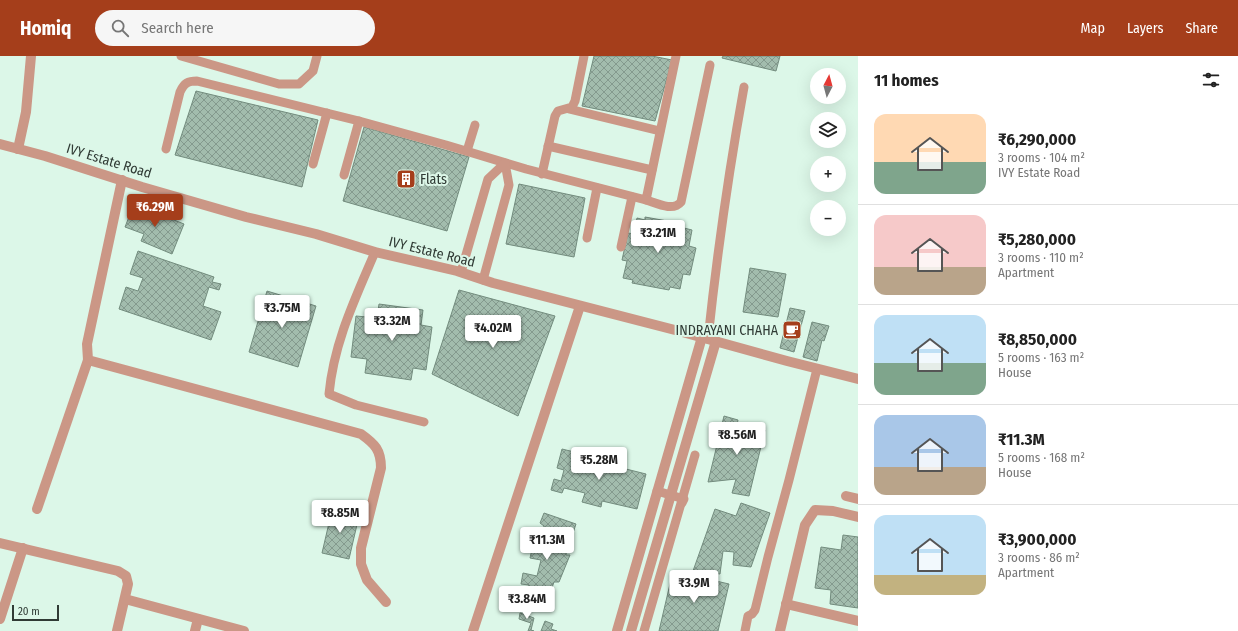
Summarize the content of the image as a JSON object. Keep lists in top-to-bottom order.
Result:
{
  "streets": {
    "street": ["IVY Estate Road"]
  },
  "places": {
    "building": ["Flats"],
    "cafe": ["INDRAYANI CHAHA"]
  },
  "scale_bar": "20 m",
  "north": "top",
  "page": {
    "header": "Homiq",
    "search": "Search here",
    "nav": ["Map", "Layers", "Share"],
    "heading": "11 homes",
    "map_buttons": ["+", "−"],
    "list": [
      {
        "name": "₹6,290,000",
        "note": "3 rooms · 104 m² · IVY Estate Road"
      },
      {
        "name": "₹5,280,000",
        "note": "3 rooms · 110 m² · Apartment"
      },
      {
        "name": "₹8,850,000",
        "note": "5 rooms · 163 m² · House"
      },
      {
        "name": "₹11.3M",
        "note": "5 rooms · 168 m² · House"
      },
      {
        "name": "₹3,900,000",
        "note": "3 rooms · 86 m² · Apartment"
      }
    ],
    "price": [
      "₹6.29M",
      "₹3.21M",
      "₹3.75M",
      "₹3.32M",
      "₹4.02M",
      "₹8.56M",
      "₹5.28M",
      "₹8.85M",
      "₹11.3M",
      "₹3.9M",
      "₹3.84M"
    ],
    "scale": "20 m"
  }
}
